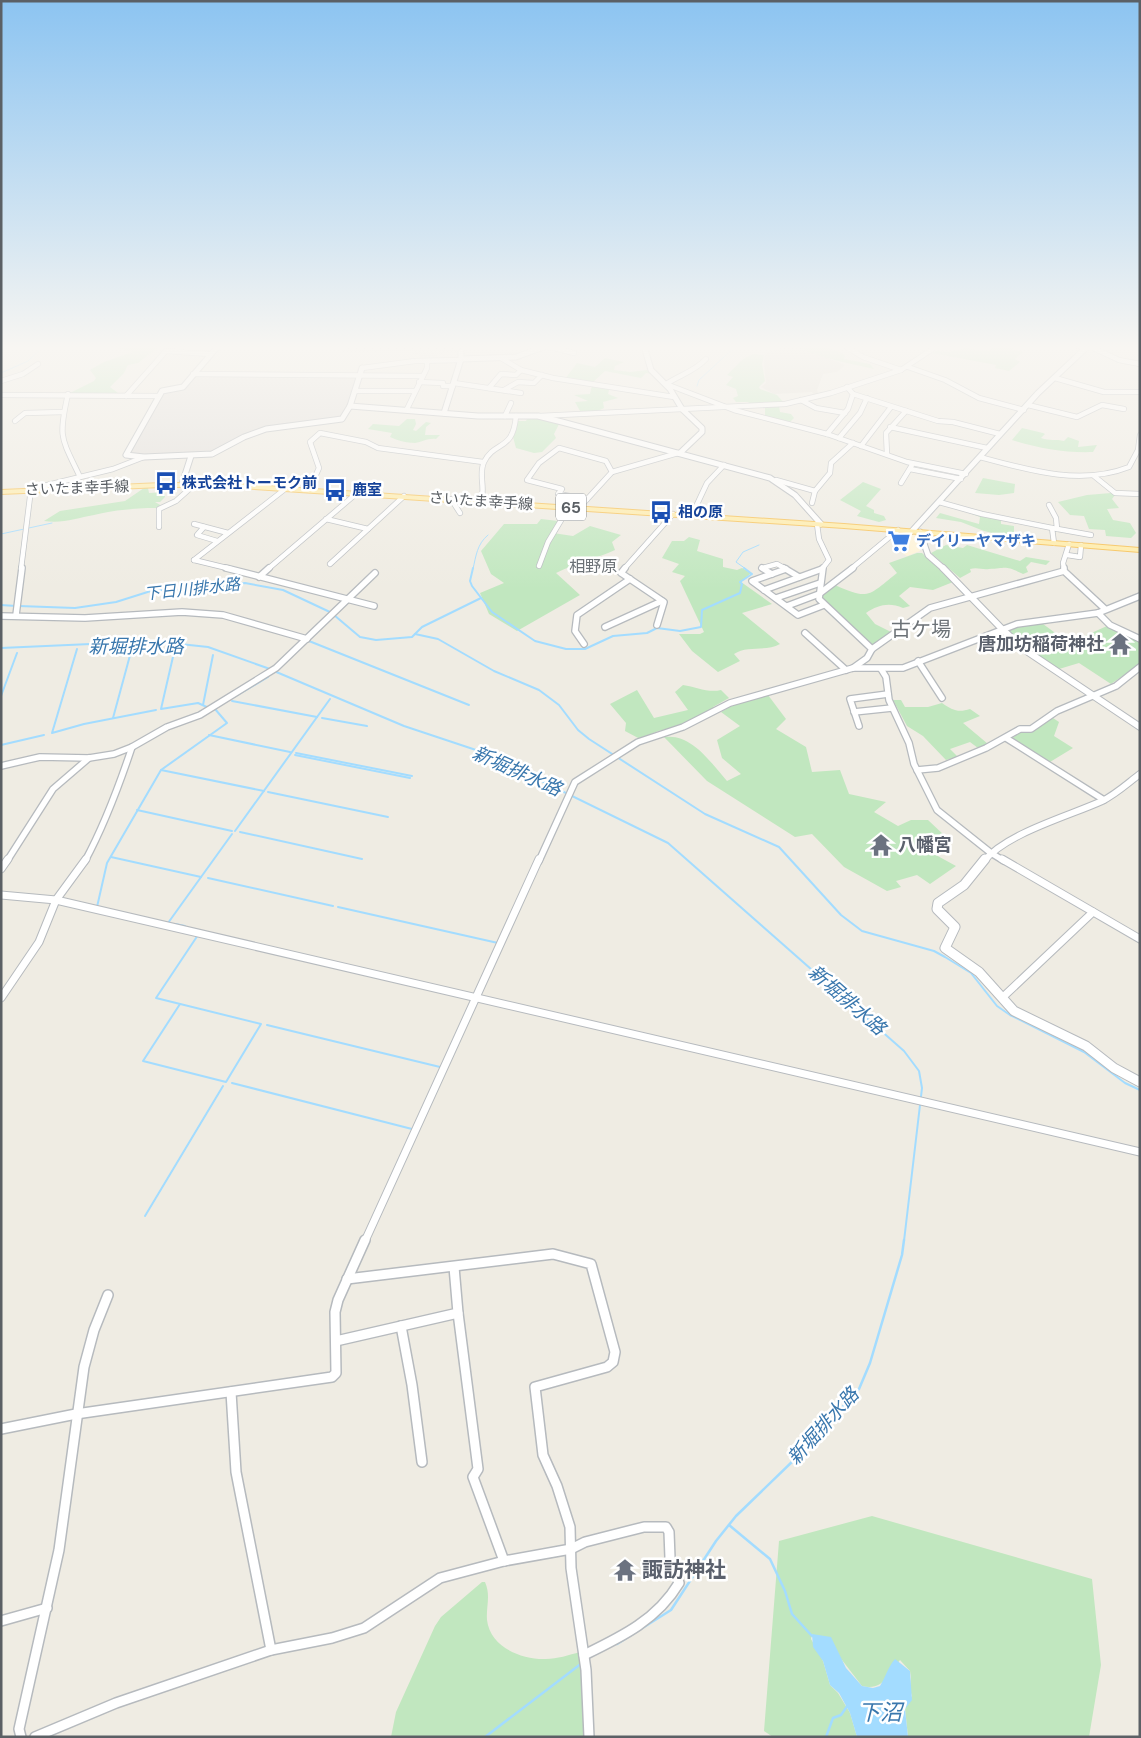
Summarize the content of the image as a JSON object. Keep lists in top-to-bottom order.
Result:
{
  "streets": {
    "main road": ["さいたま幸手線", "65"]
  },
  "districts": ["相野原", "古ケ場"],
  "water": ["下日川排水路", "新堀排水路", "下沼"],
  "places": {
    "bus stop": ["株式会社トーモク前", "鹿室", "相の原"],
    "supermarket": ["デイリーヤマザキ"],
    "temple": ["唐加坊稲荷神社", "八幡宮", "諏訪神社"]
  }
}
